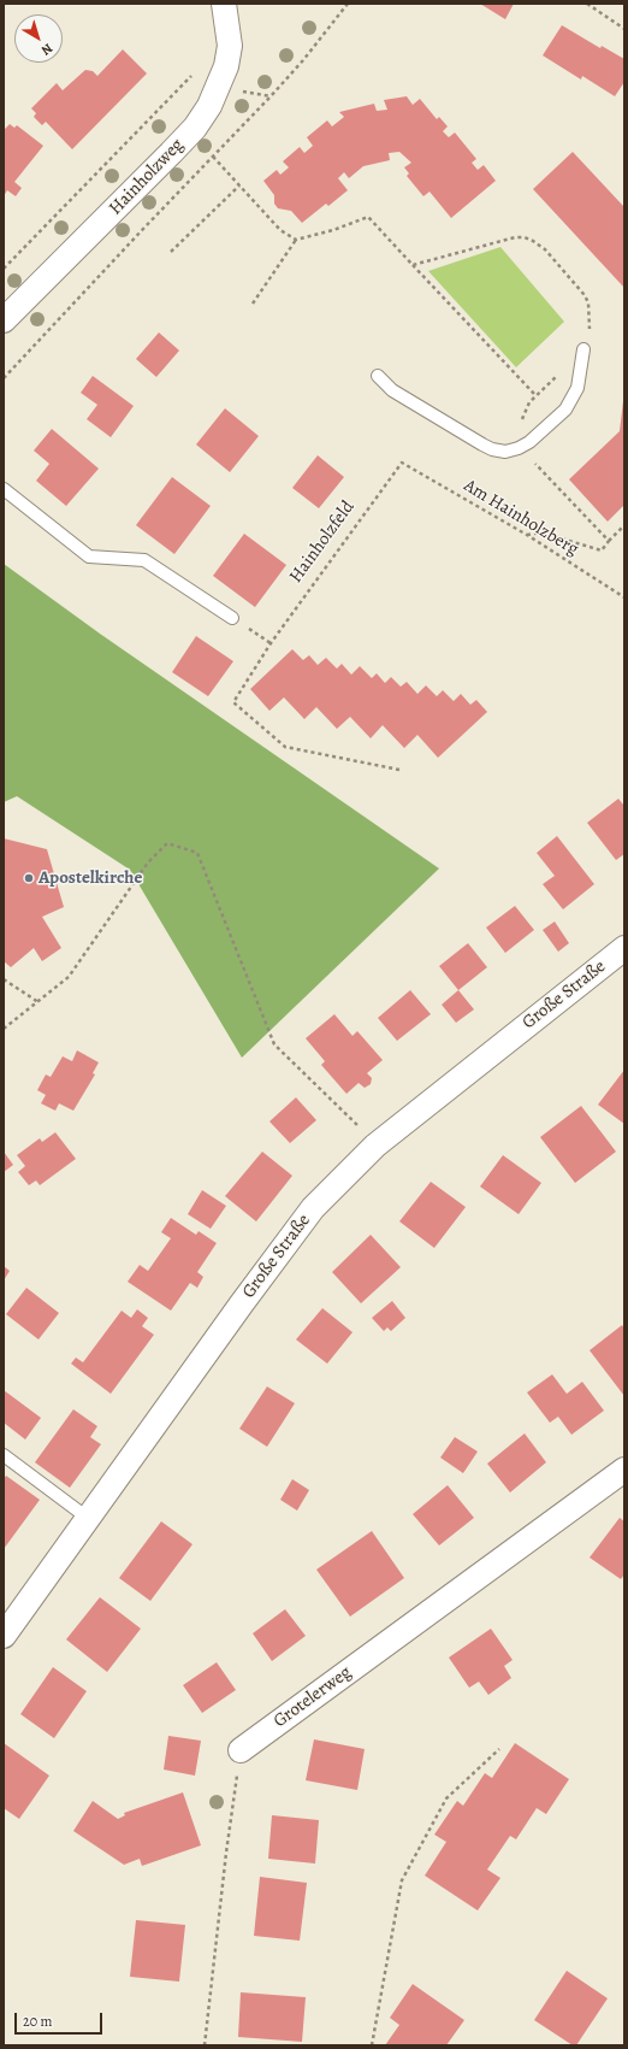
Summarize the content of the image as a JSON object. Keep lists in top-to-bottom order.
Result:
{
  "streets": {
    "street": ["Hainholzweg", "Große Straße", "Grotelerweg"],
    "path": ["Am Hainholzberg", "Hainholzfeld"]
  },
  "crossings": [
    ["Am Hainholzberg", "Hainholzfeld"]
  ],
  "places": ["Apostelkirche"],
  "scale_bar": "20 m",
  "north": "bottom right"
}
